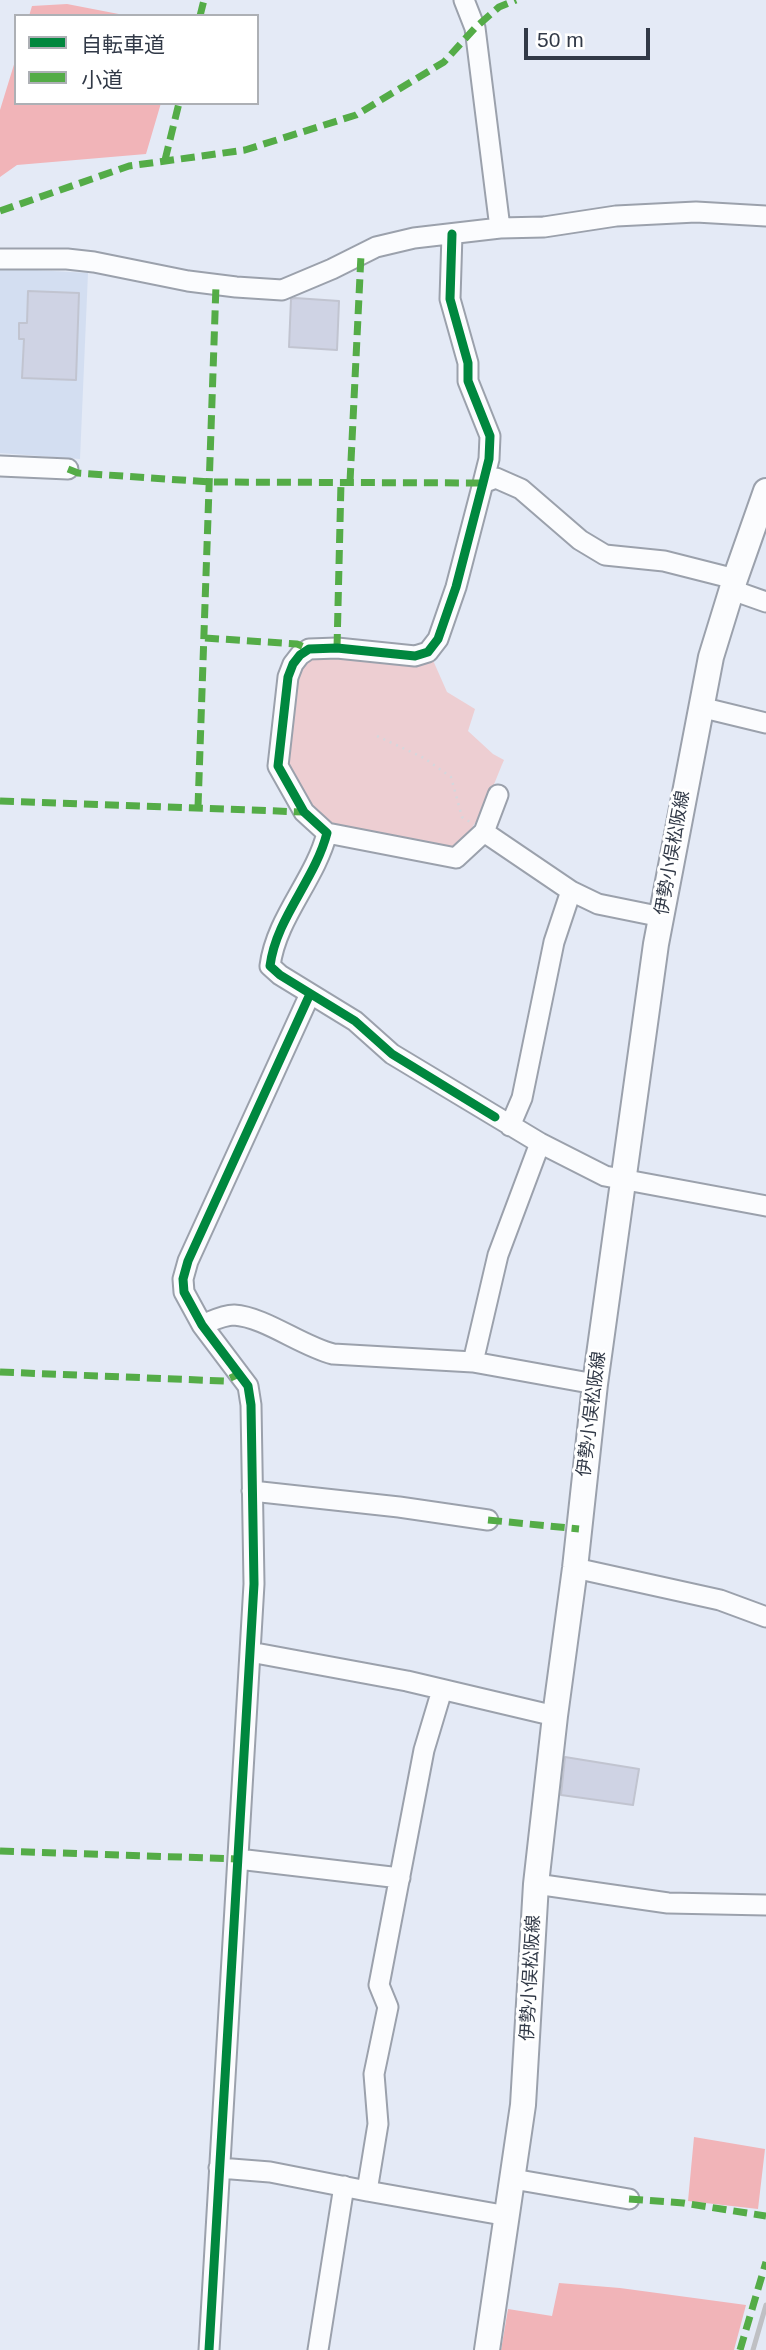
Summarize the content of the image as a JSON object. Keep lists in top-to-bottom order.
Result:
{
  "streets": {
    "main road": ["伊勢小俣松阪線"]
  },
  "legend": ["自転車道", "小道"],
  "scale_bar": "50 m"
}
